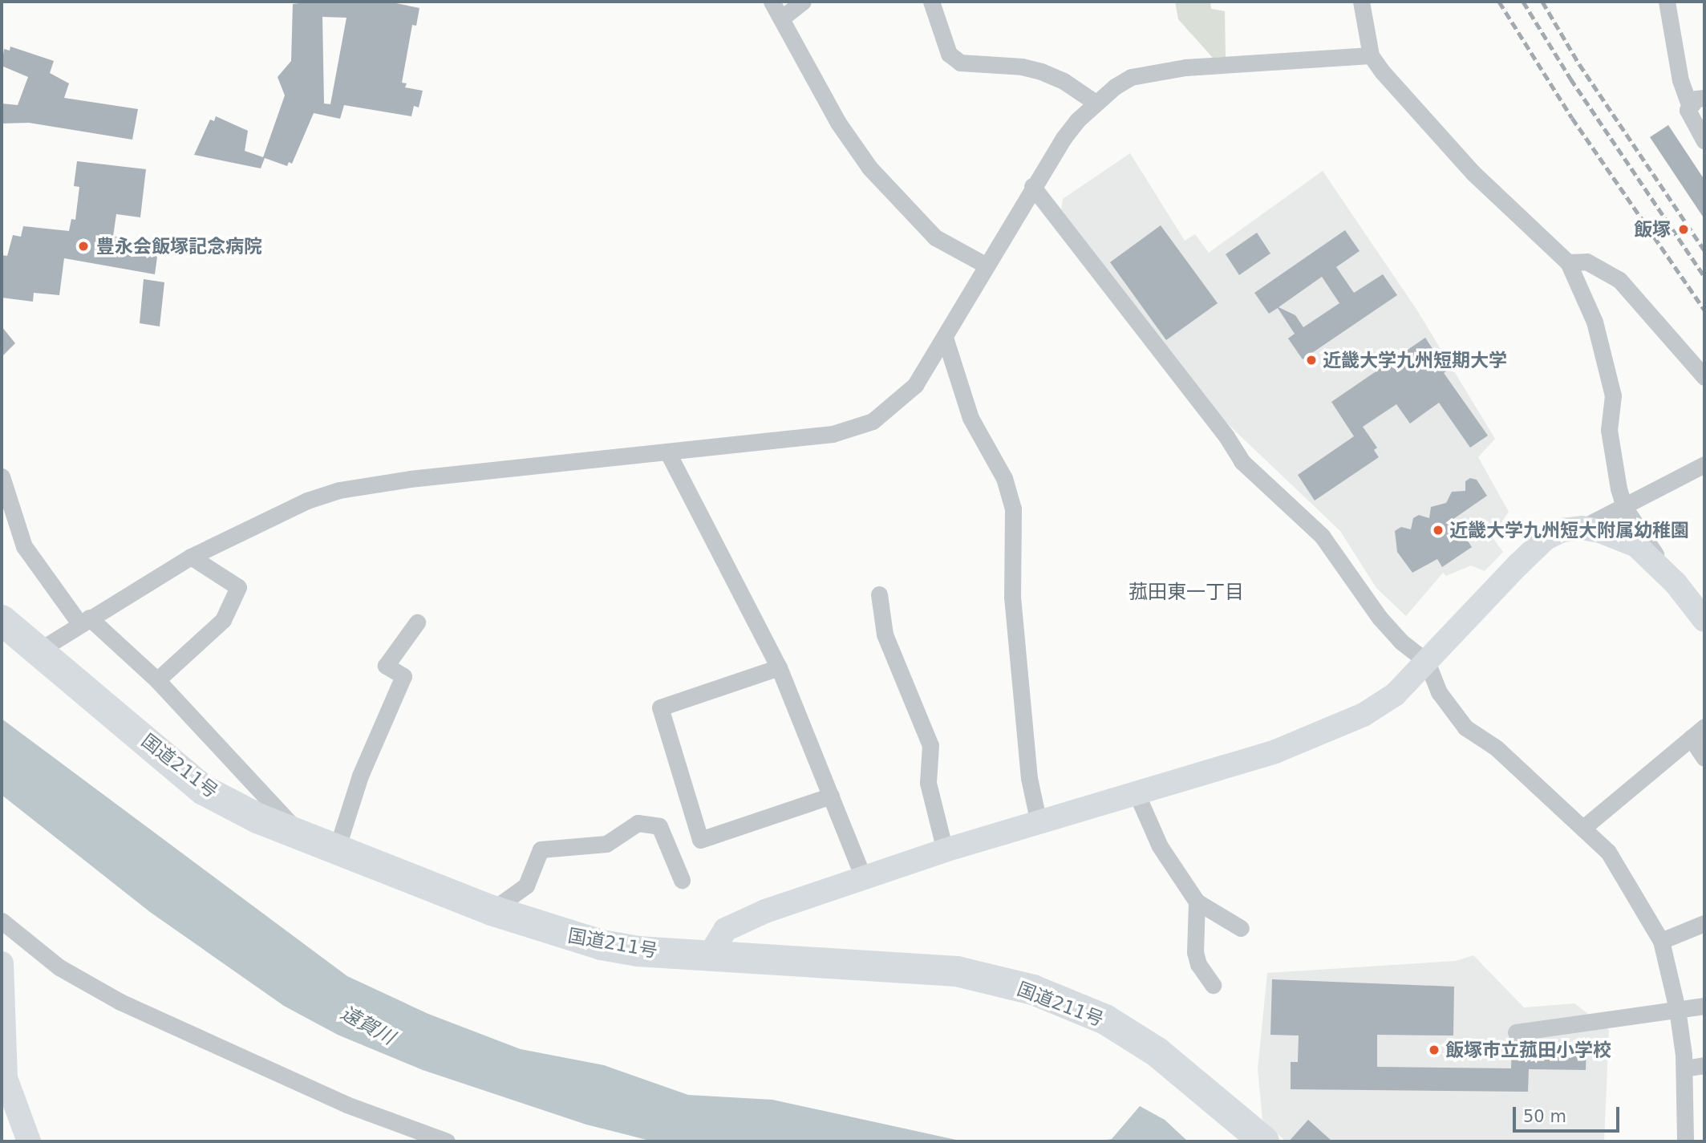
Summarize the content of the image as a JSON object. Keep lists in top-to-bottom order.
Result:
{
  "streets": {
    "highway": ["国道211号"]
  },
  "districts": ["菰田東一丁目"],
  "water": ["遠賀川"],
  "places": [
    "飯塚",
    "豊永会飯塚記念病院",
    "近畿大学九州短期大学",
    "近畿大学九州短大附属幼稚園",
    "飯塚市立菰田小学校"
  ],
  "scale_bar": "50 m"
}
